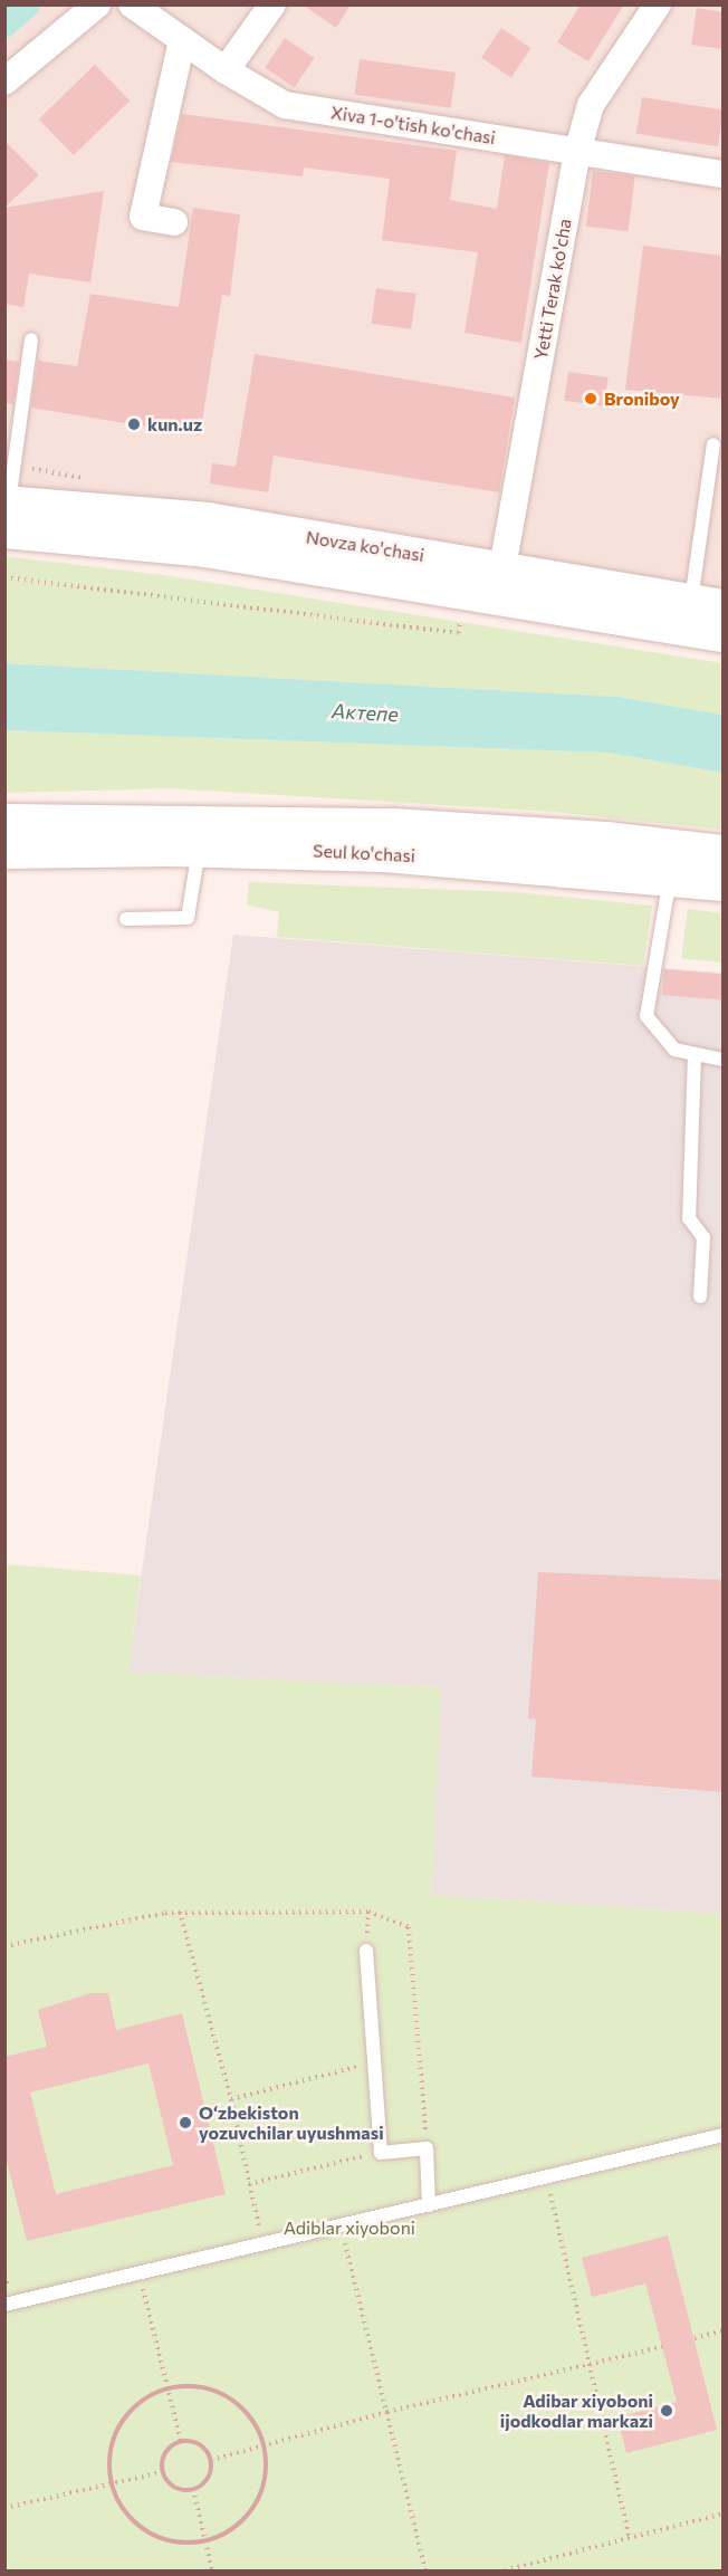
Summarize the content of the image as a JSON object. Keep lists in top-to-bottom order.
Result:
{
  "streets": {
    "main road": ["Novza ko'chasi", "Seul ko'chasi"],
    "street": ["Xiva 1-o'tish ko'chasi", "Yetti Terak ko'cha"]
  },
  "crossings": [
    ["Xiva 1-o'tish ko'chasi", "Yetti Terak ko'cha"],
    ["Yetti Terak ko'cha", "Novza ko'chasi"]
  ],
  "water": ["Актепе"],
  "parks": ["Adiblar xiyoboni"],
  "places": [
    "Broniboy",
    "kun.uz",
    "Oʻzbekiston yozuvchilar uyushmasi",
    "Adibar xiyoboni ijodkodlar markazi"
  ]
}
